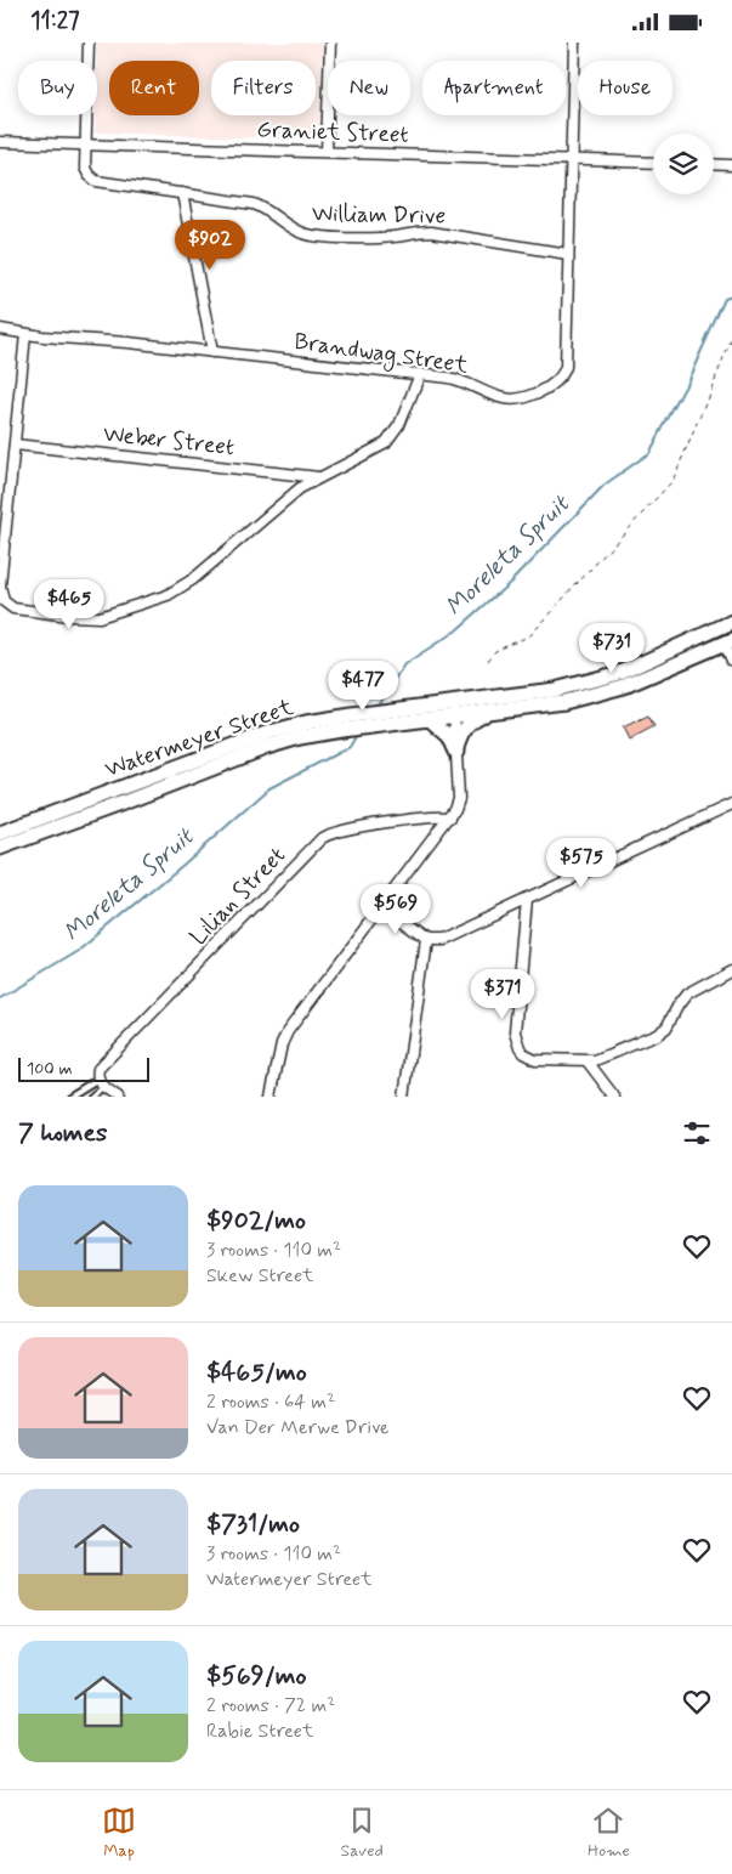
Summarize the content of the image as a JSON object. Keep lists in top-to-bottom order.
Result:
{
  "streets": {
    "main road": ["Watermeyer Street"],
    "street": [
      "Graniet Street",
      "William Drive",
      "Brandwag Street",
      "Weber Street",
      "Lilian Street"
    ]
  },
  "crossings": [
    ["Graniet Street", "William Drive"],
    ["Graniet Street", "Brandwag Street"],
    ["William Drive", "Brandwag Street"]
  ],
  "water": ["Moreleta Spruit"],
  "scale_bar": "100 m",
  "page": {
    "status": "11:27",
    "chip": [
      "Buy",
      "Rent",
      "Filters",
      "New",
      "Apartment",
      "House"
    ],
    "price": [
      "$902",
      "$465",
      "$731",
      "$477",
      "$575",
      "$569",
      "$371"
    ],
    "scale": "100 m",
    "heading": "7 homes",
    "list": [
      {
        "name": "$902/mo",
        "note": "3 rooms · 110 m² · Skew Street"
      },
      {
        "name": "$465/mo",
        "note": "2 rooms · 64 m² · Van Der Merwe Drive"
      },
      {
        "name": "$731/mo",
        "note": "3 rooms · 110 m² · Watermeyer Street"
      },
      {
        "name": "$569/mo",
        "note": "2 rooms · 72 m² · Rabie Street"
      }
    ],
    "tabs": ["Map", "Saved", "Home"]
  }
}
